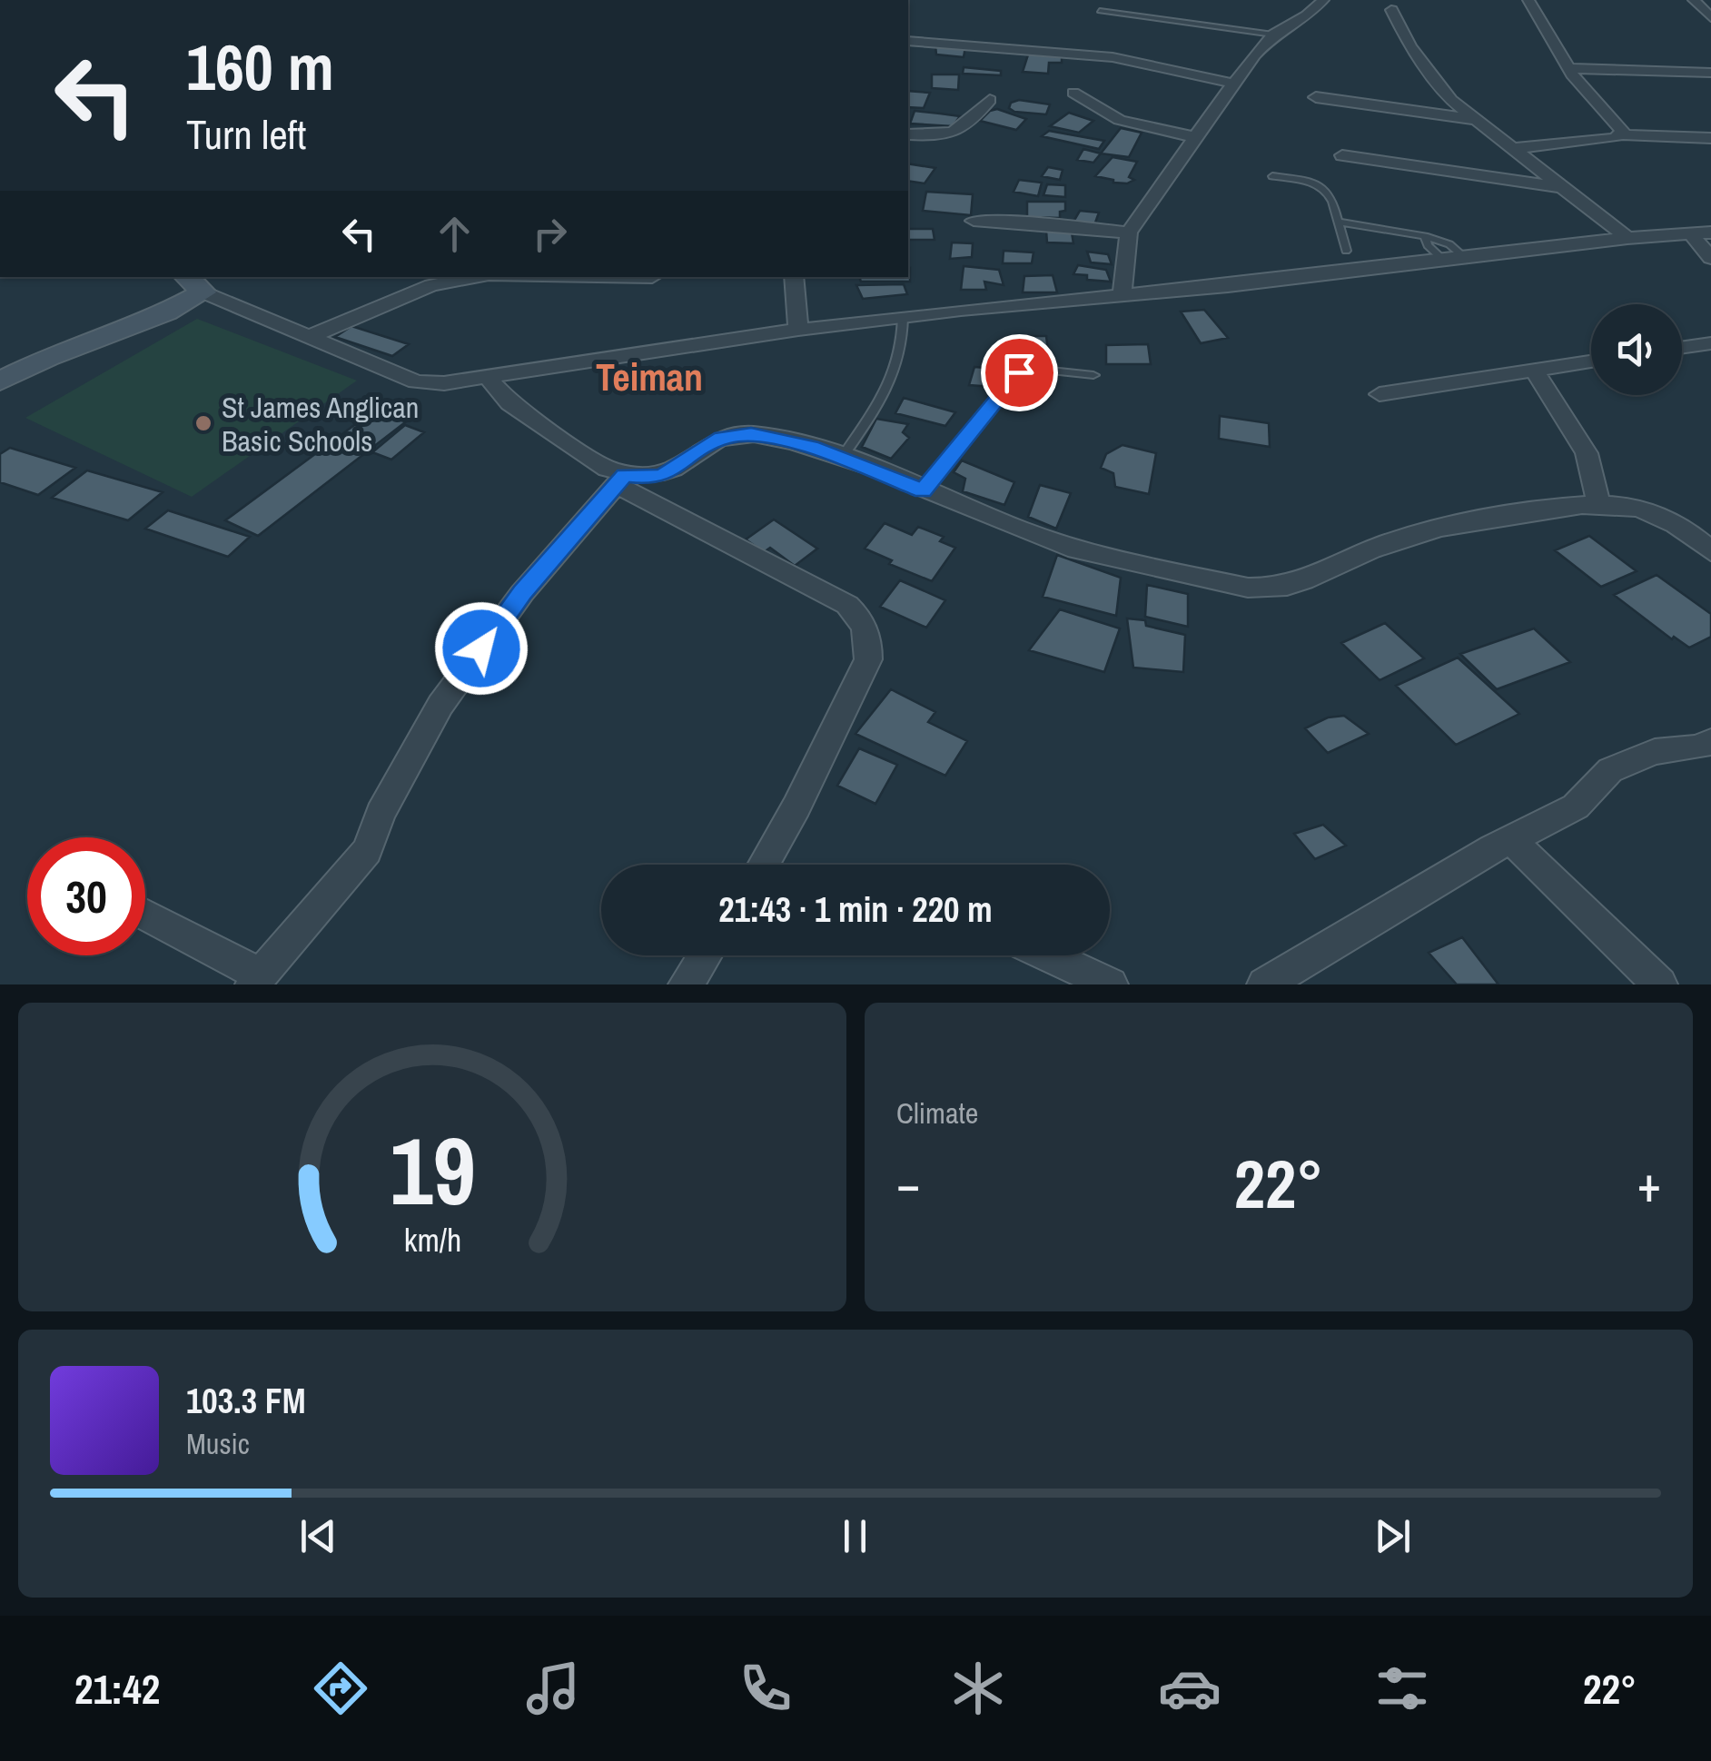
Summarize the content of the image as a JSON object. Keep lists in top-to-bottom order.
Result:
{
  "districts": ["Teiman"],
  "places": ["St James Anglican Basic Schools"],
  "page": {
    "turn": ["160 m", "Turn left"],
    "limit": "30",
    "trip": "21:43 · 1 min · 220 m",
    "tile": "Climate",
    "heat": ["−", "22°", "+"],
    "song": ["103.3 FM", "Music"],
    "tabs": ["21:42", "22°"],
    "gauge": ["19", "km/h"]
  }
}
